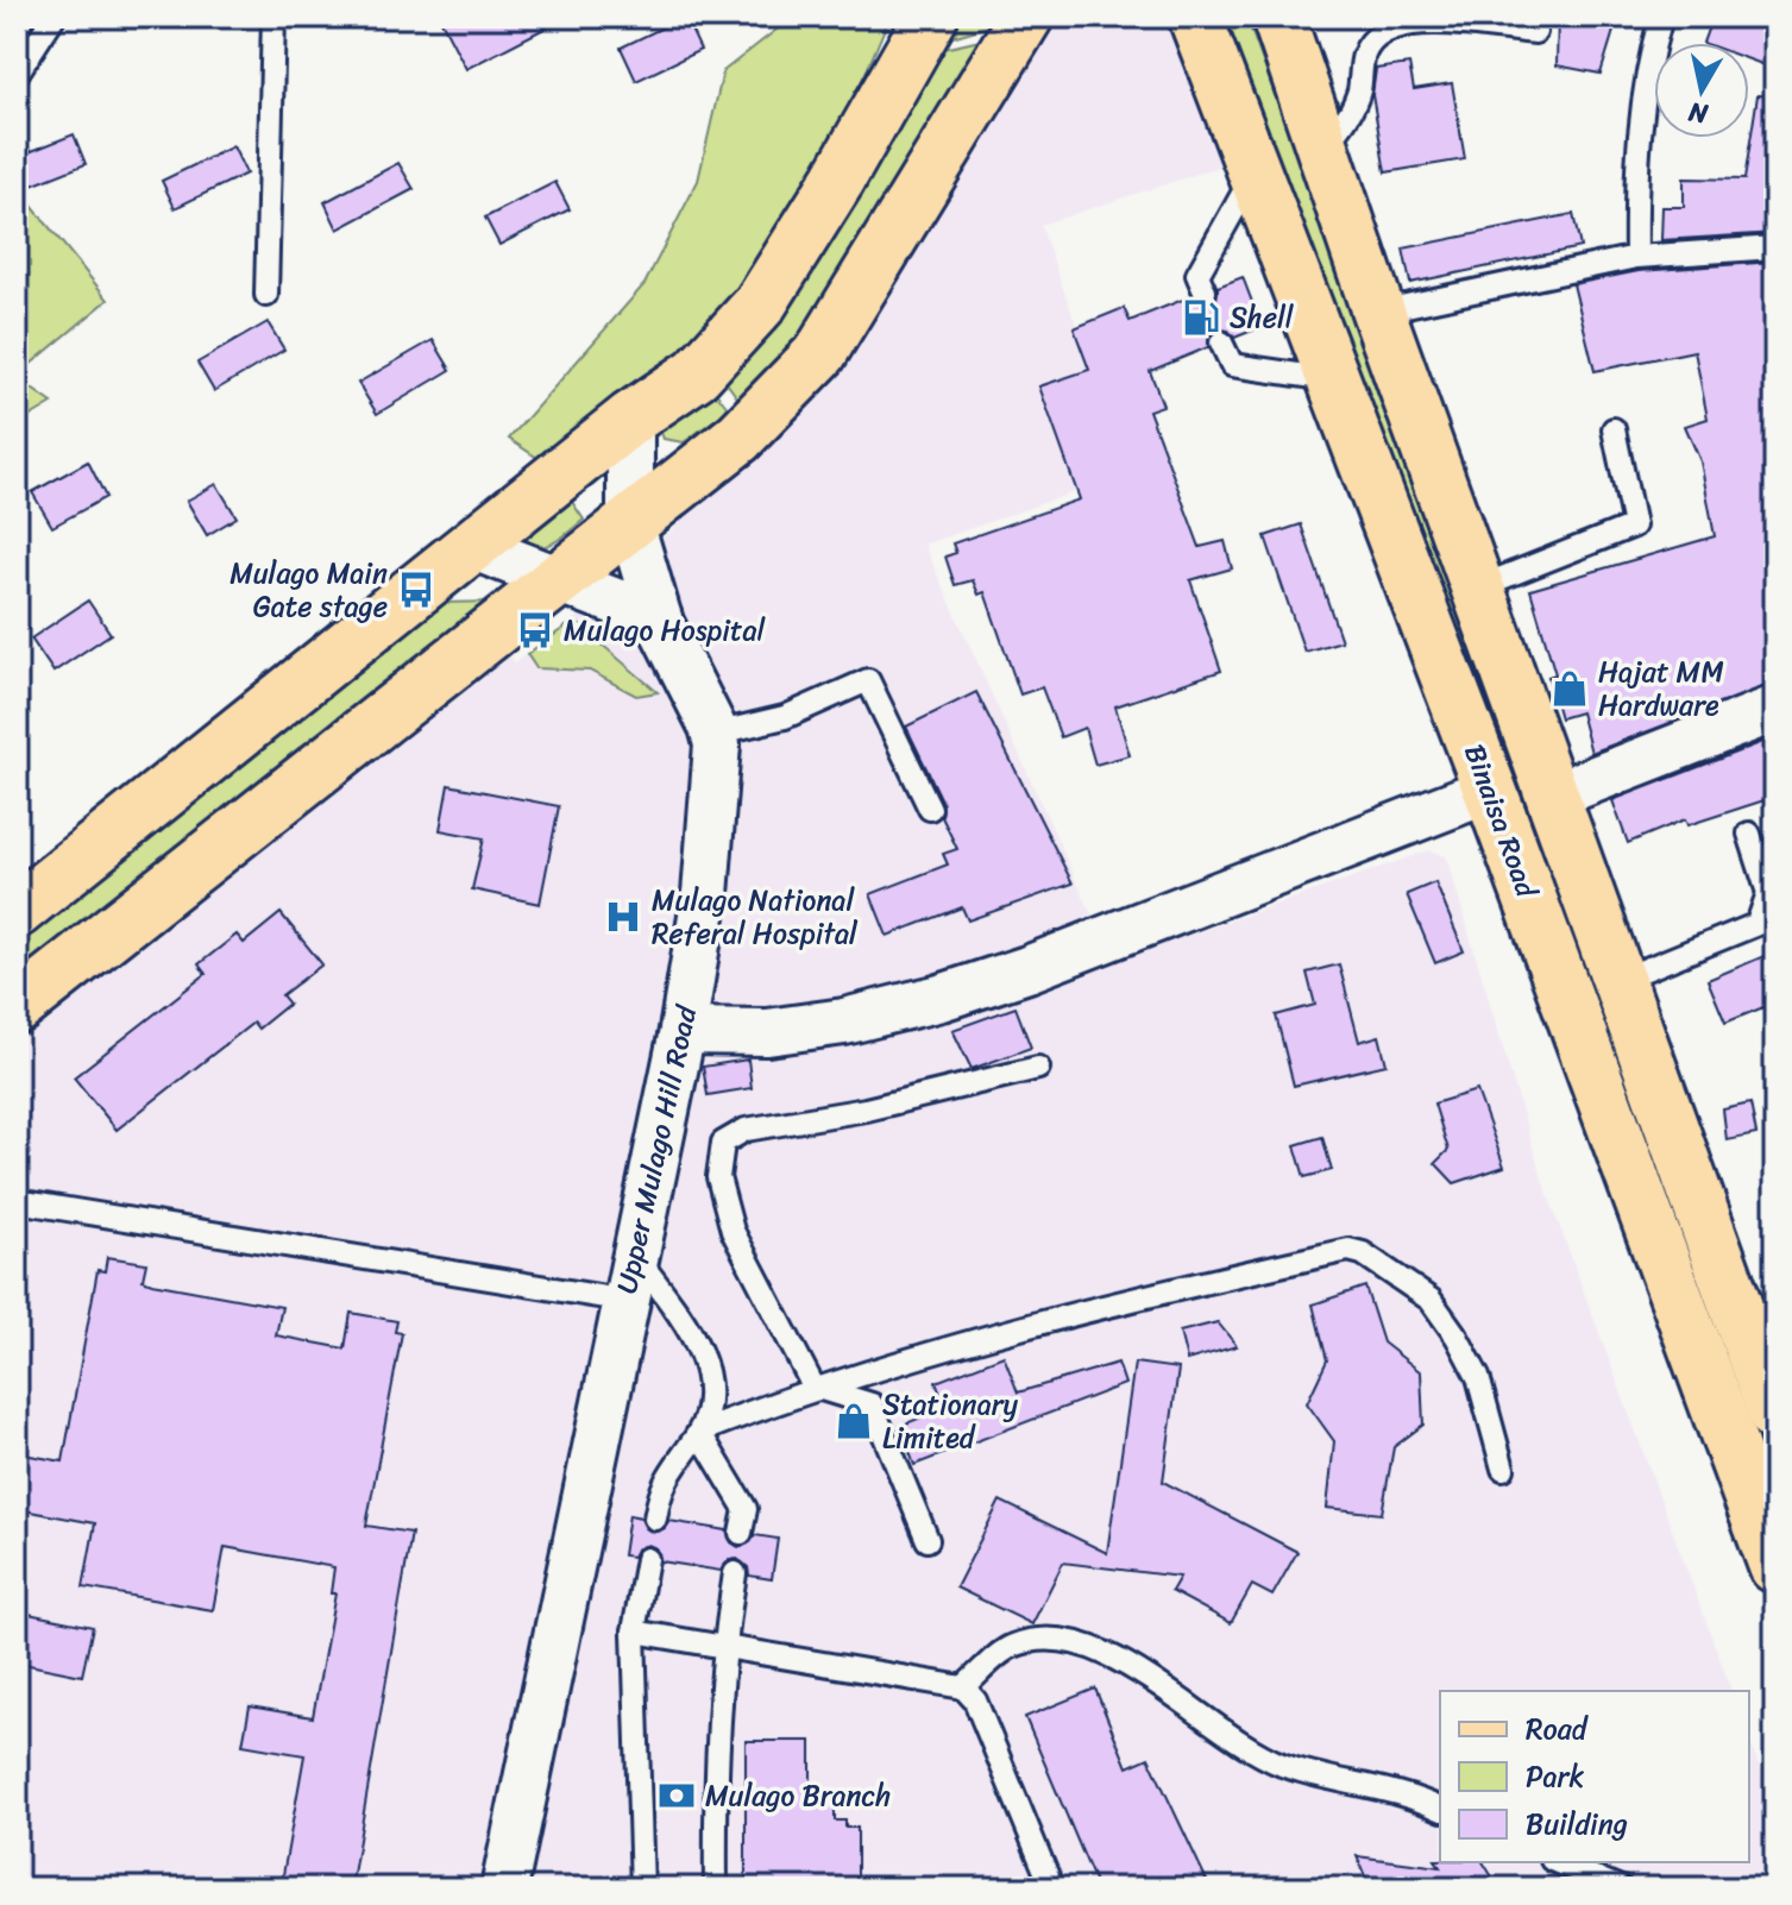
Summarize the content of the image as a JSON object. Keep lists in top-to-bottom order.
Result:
{
  "streets": {
    "main road": ["Binaisa Road"],
    "street": ["Upper Mulago Hill Road"]
  },
  "places": {
    "fuel station": ["Shell"],
    "bus stop": ["Mulago Main Gate stage", "Mulago Hospital"],
    "shop": ["Hajat MM Hardware", "Stationary Limited"],
    "hospital": ["Mulago National Referal Hospital"],
    "bank": ["Mulago Branch"]
  },
  "legend": ["Road", "Park", "Building"],
  "north": "bottom"
}
